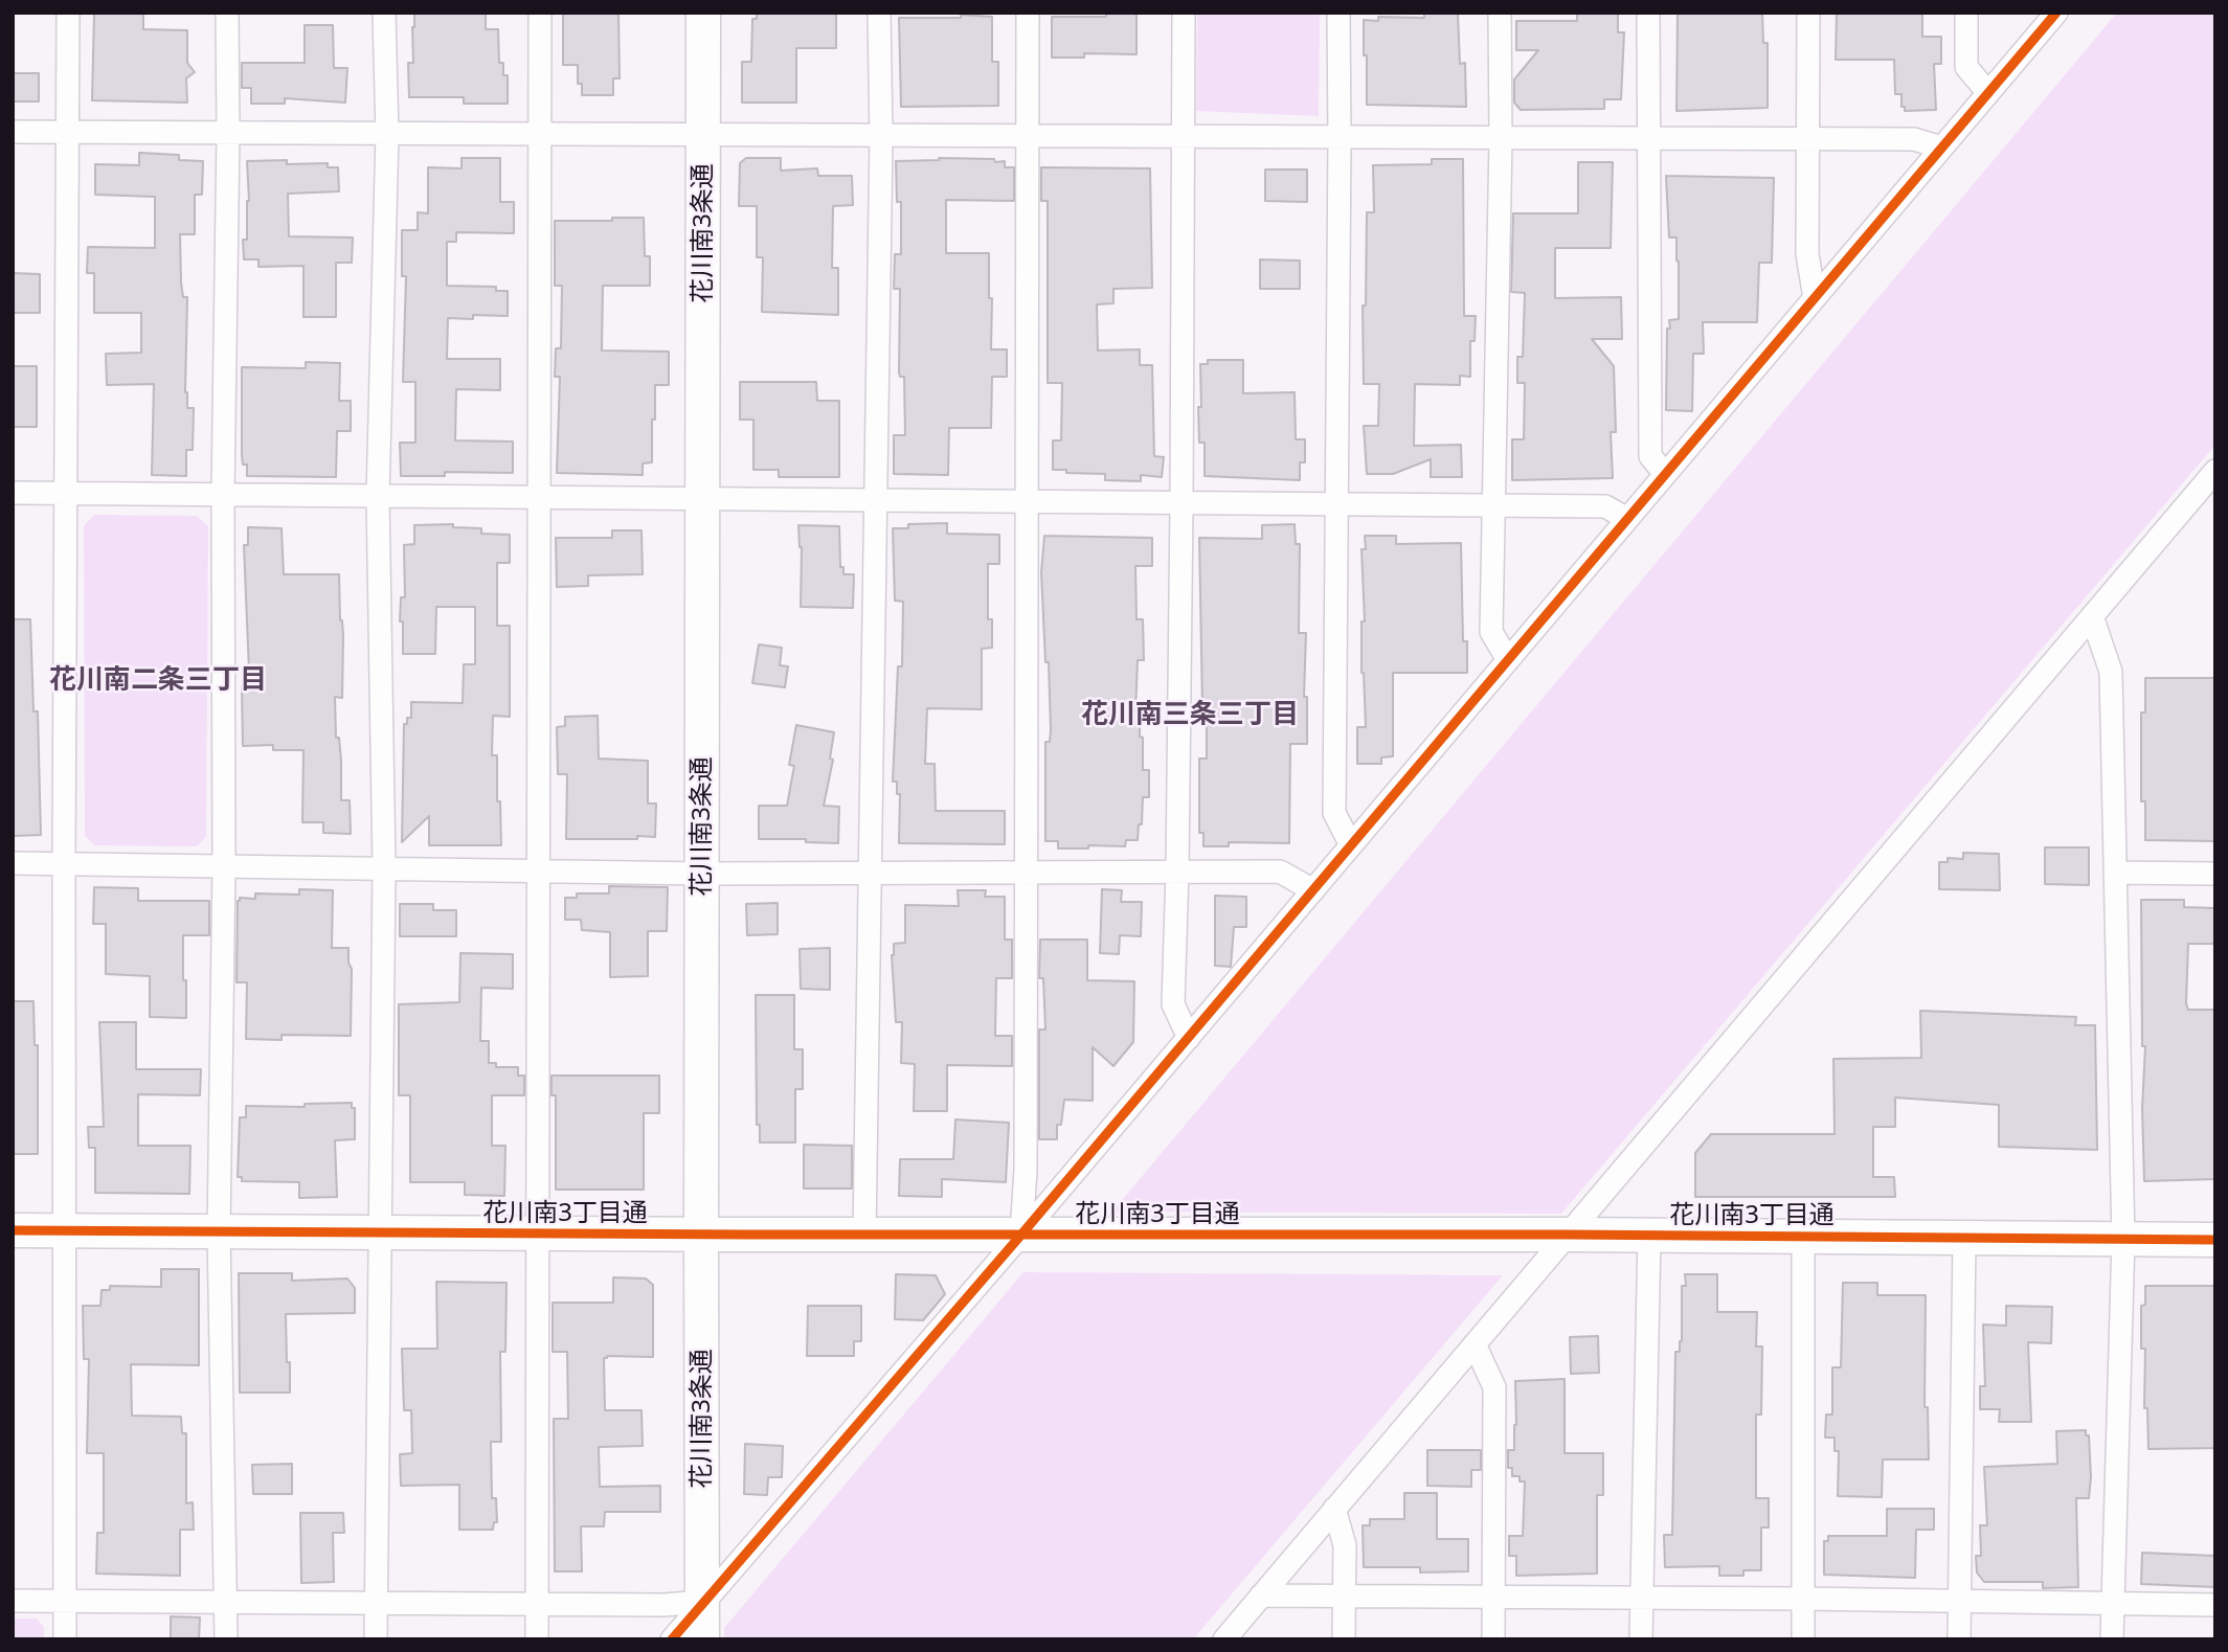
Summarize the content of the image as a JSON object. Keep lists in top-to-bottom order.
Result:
{
  "streets": {
    "street": ["花川南3条通", "花川南3丁目通"]
  },
  "crossings": [
    ["花川南3条通", "花川南3丁目通"]
  ],
  "districts": ["花川南二条三丁目", "花川南三条三丁目"]
}
